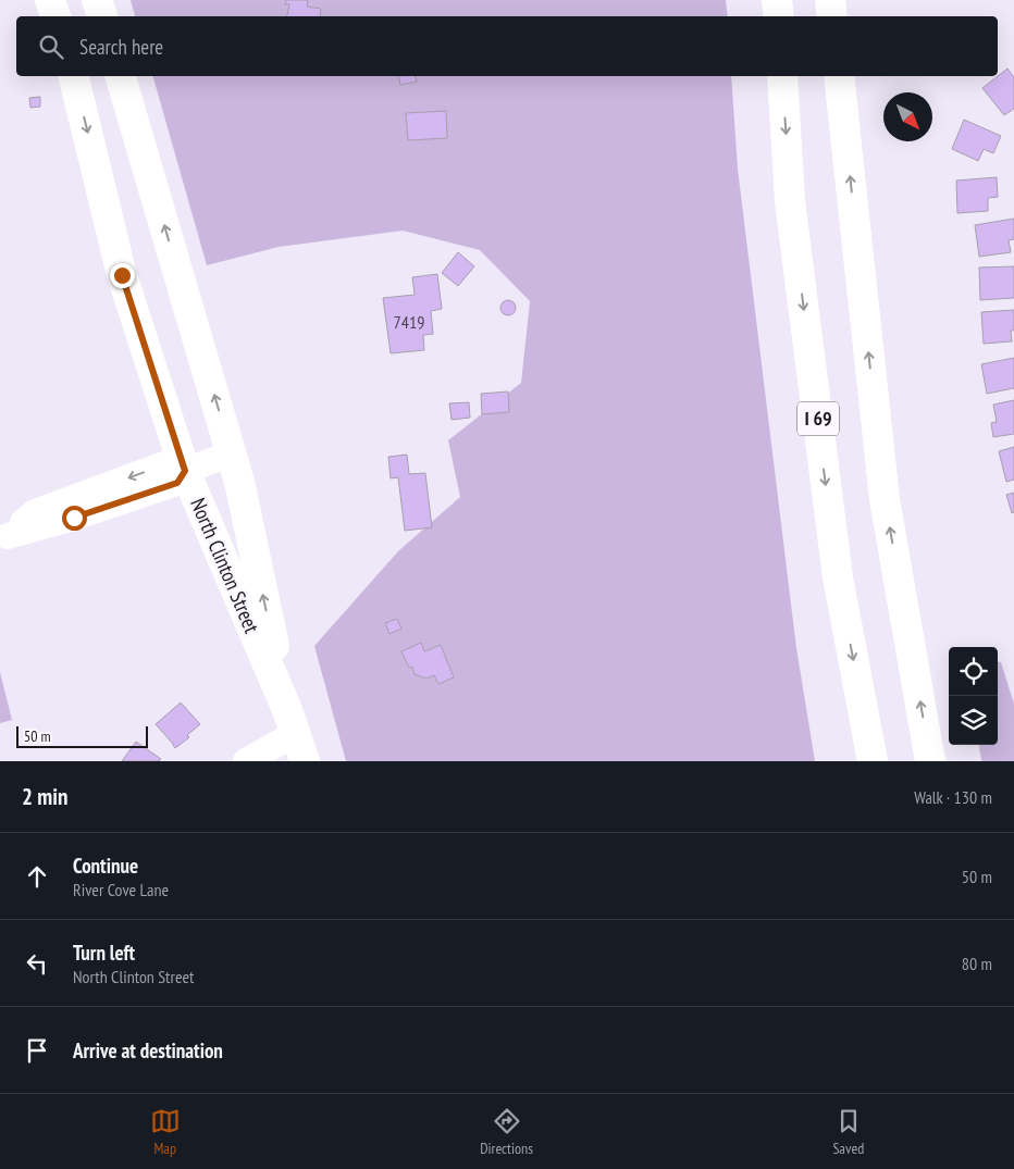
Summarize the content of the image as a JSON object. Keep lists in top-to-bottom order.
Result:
{
  "streets": {
    "main road": ["I 69", "North Clinton Street"]
  },
  "house_numbers": ["7419"],
  "scale_bar": "50 m",
  "north": "bottom right",
  "page": {
    "search": "Search here",
    "scale": "50 m",
    "heading": ["2 min", "Walk · 130 m"],
    "list": [
      ["Continue", "River Cove Lane", "50 m"],
      ["Turn left", "North Clinton Street", "80 m"],
      "Arrive at destination"
    ],
    "nav": ["Map", "Directions", "Saved"]
  }
}
